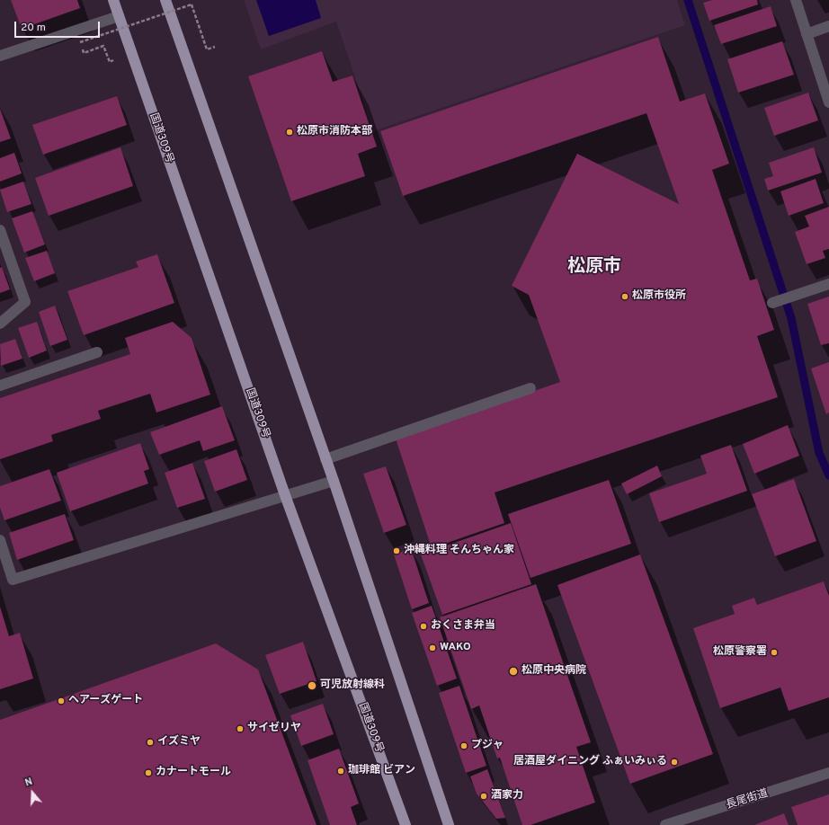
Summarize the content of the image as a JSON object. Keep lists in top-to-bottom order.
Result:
{
  "streets": {
    "highway": ["国道309号"],
    "street": ["長尾街道"]
  },
  "districts": ["松原市"],
  "places": [
    "松原市消防本部",
    "松原市役所",
    "沖縄料理 そんちゃん家",
    "おくさま弁当",
    "WAKO",
    "松原警察署",
    "松原中央病院",
    "可児放射線科",
    "ヘアーズゲート",
    "サイゼリヤ",
    "イズミヤ",
    "プジャ",
    "居酒屋ダイニング ふぁいみぃる",
    "珈琲館 ビアン",
    "カナートモール",
    "酒家力"
  ],
  "scale_bar": "20 m",
  "north": "top"
}
